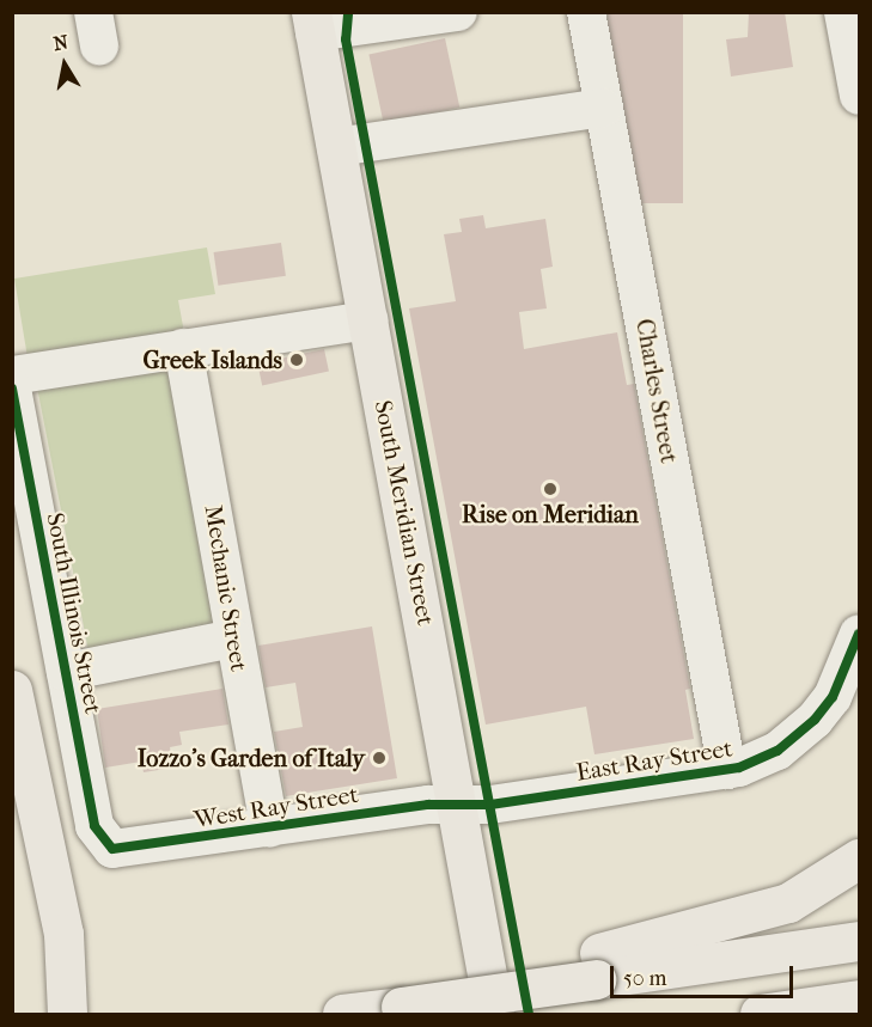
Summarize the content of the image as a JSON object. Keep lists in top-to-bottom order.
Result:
{
  "streets": {
    "main road": ["South Meridian Street"],
    "street": [
      "Charles Street",
      "Mechanic Street",
      "South Illinois Street",
      "East Ray Street",
      "West Ray Street"
    ]
  },
  "crossings": [
    ["Charles Street", "East Ray Street"],
    ["South Meridian Street", "East Ray Street"],
    ["South Meridian Street", "West Ray Street"],
    ["Mechanic Street", "West Ray Street"],
    ["South Illinois Street", "West Ray Street"],
    ["East Ray Street", "West Ray Street"]
  ],
  "places": ["Greek Islands", "Rise on Meridian", "Iozzo's Garden of Italy"],
  "scale_bar": "50 m",
  "north": "top"
}
